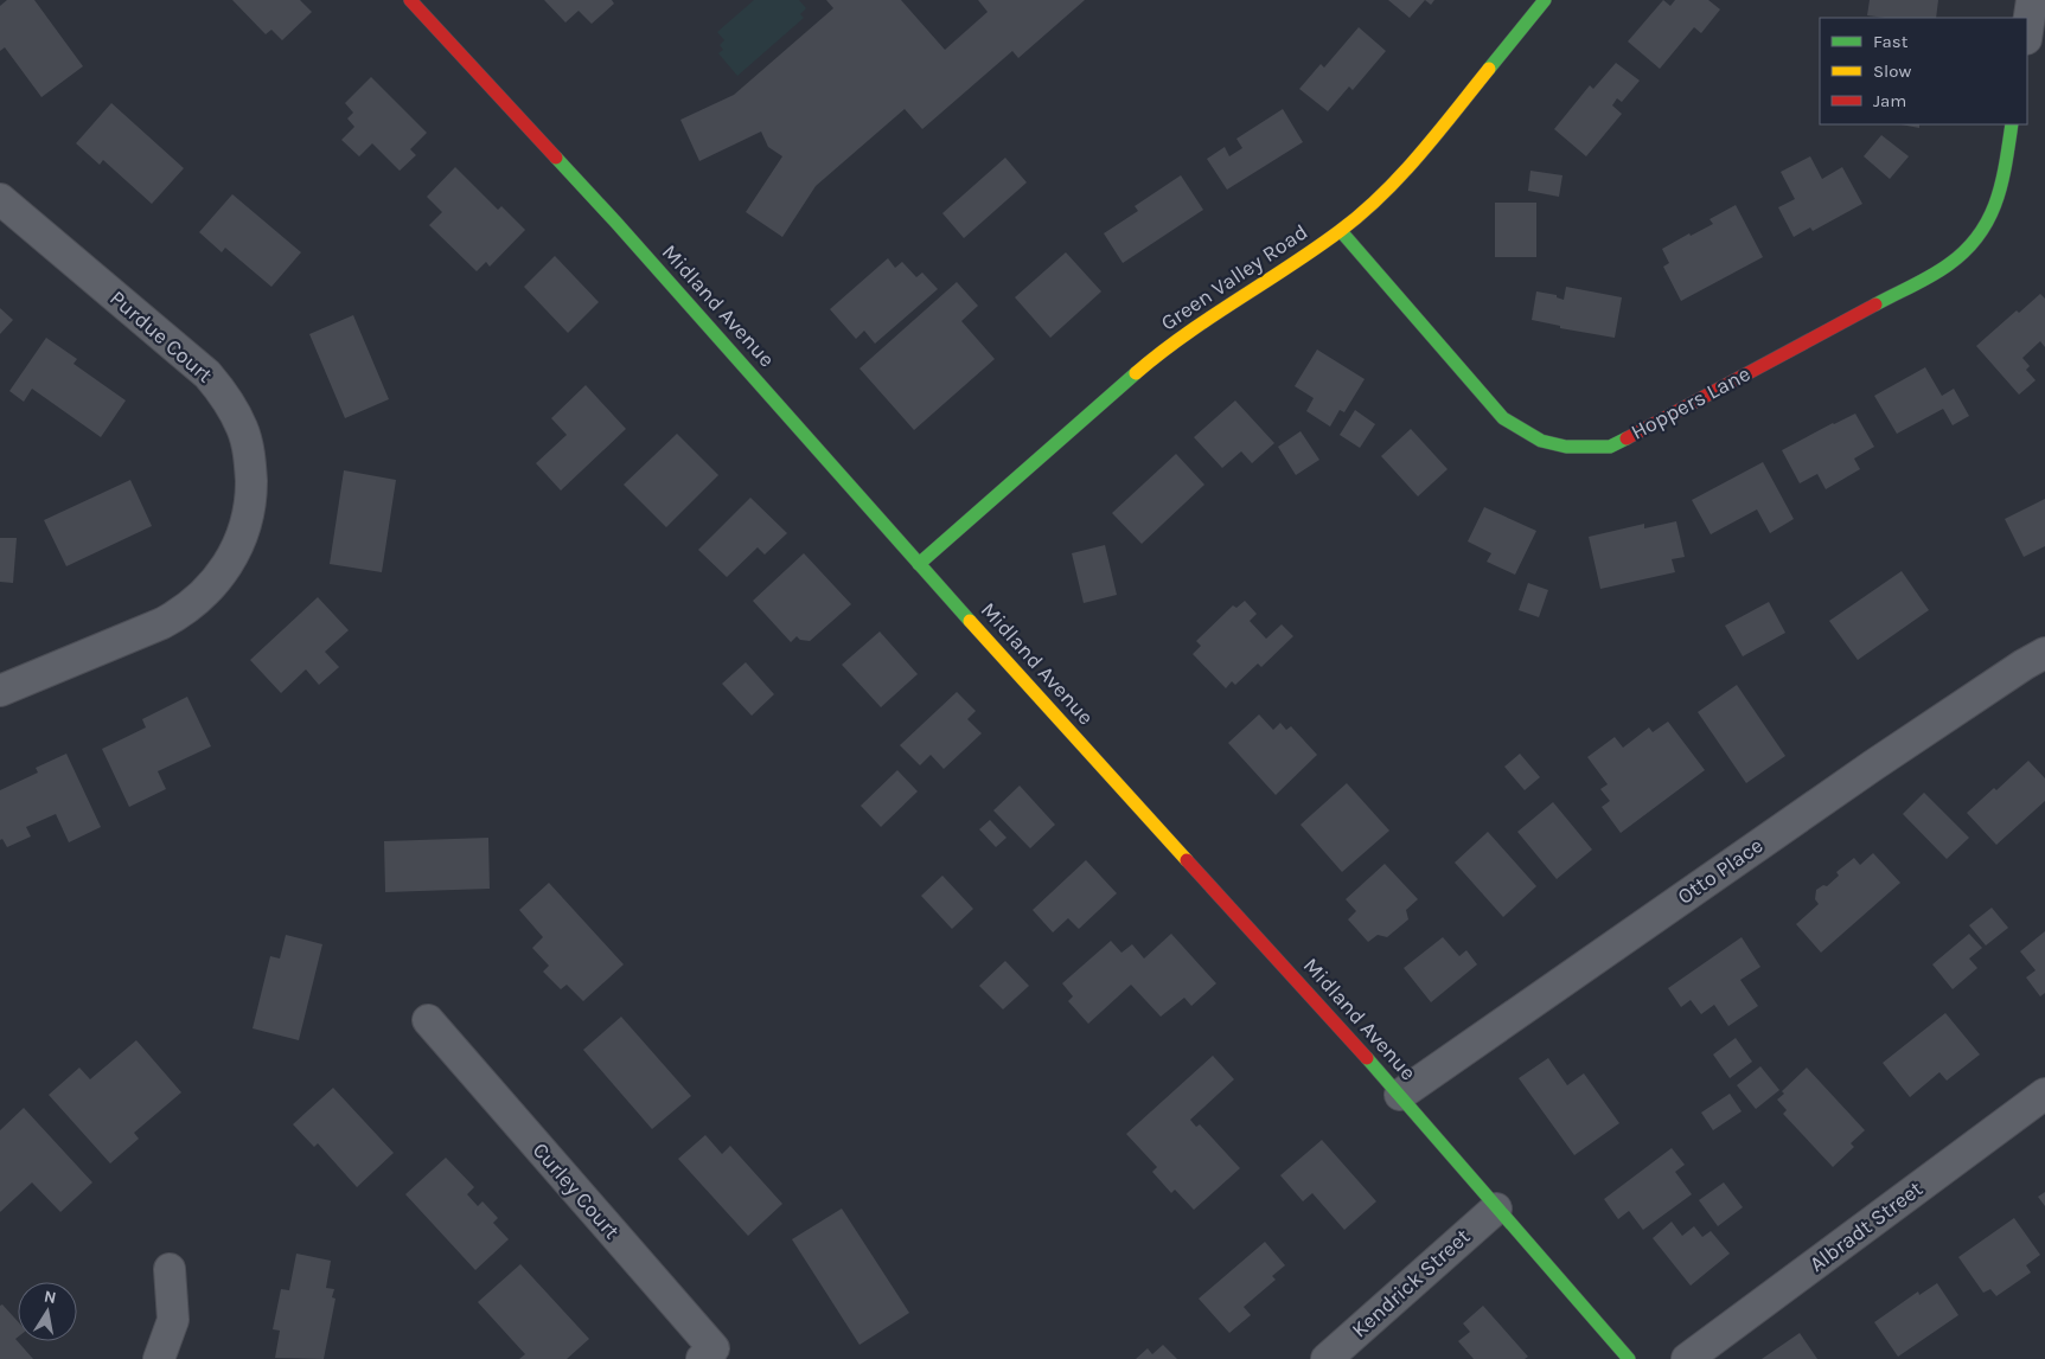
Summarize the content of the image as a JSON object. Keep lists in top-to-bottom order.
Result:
{
  "streets": {
    "street": [
      "Green Valley Road",
      "Midland Avenue",
      "Purdue Court",
      "Hoppers Lane",
      "Otto Place",
      "Curley Court",
      "Albradt Street",
      "Kendrick Street"
    ]
  },
  "crossings": [
    ["Green Valley Road", "Midland Avenue"],
    ["Green Valley Road", "Hoppers Lane"],
    ["Midland Avenue", "Otto Place"],
    ["Midland Avenue", "Kendrick Street"]
  ],
  "legend": ["Fast", "Slow", "Jam"],
  "north": "top"
}
